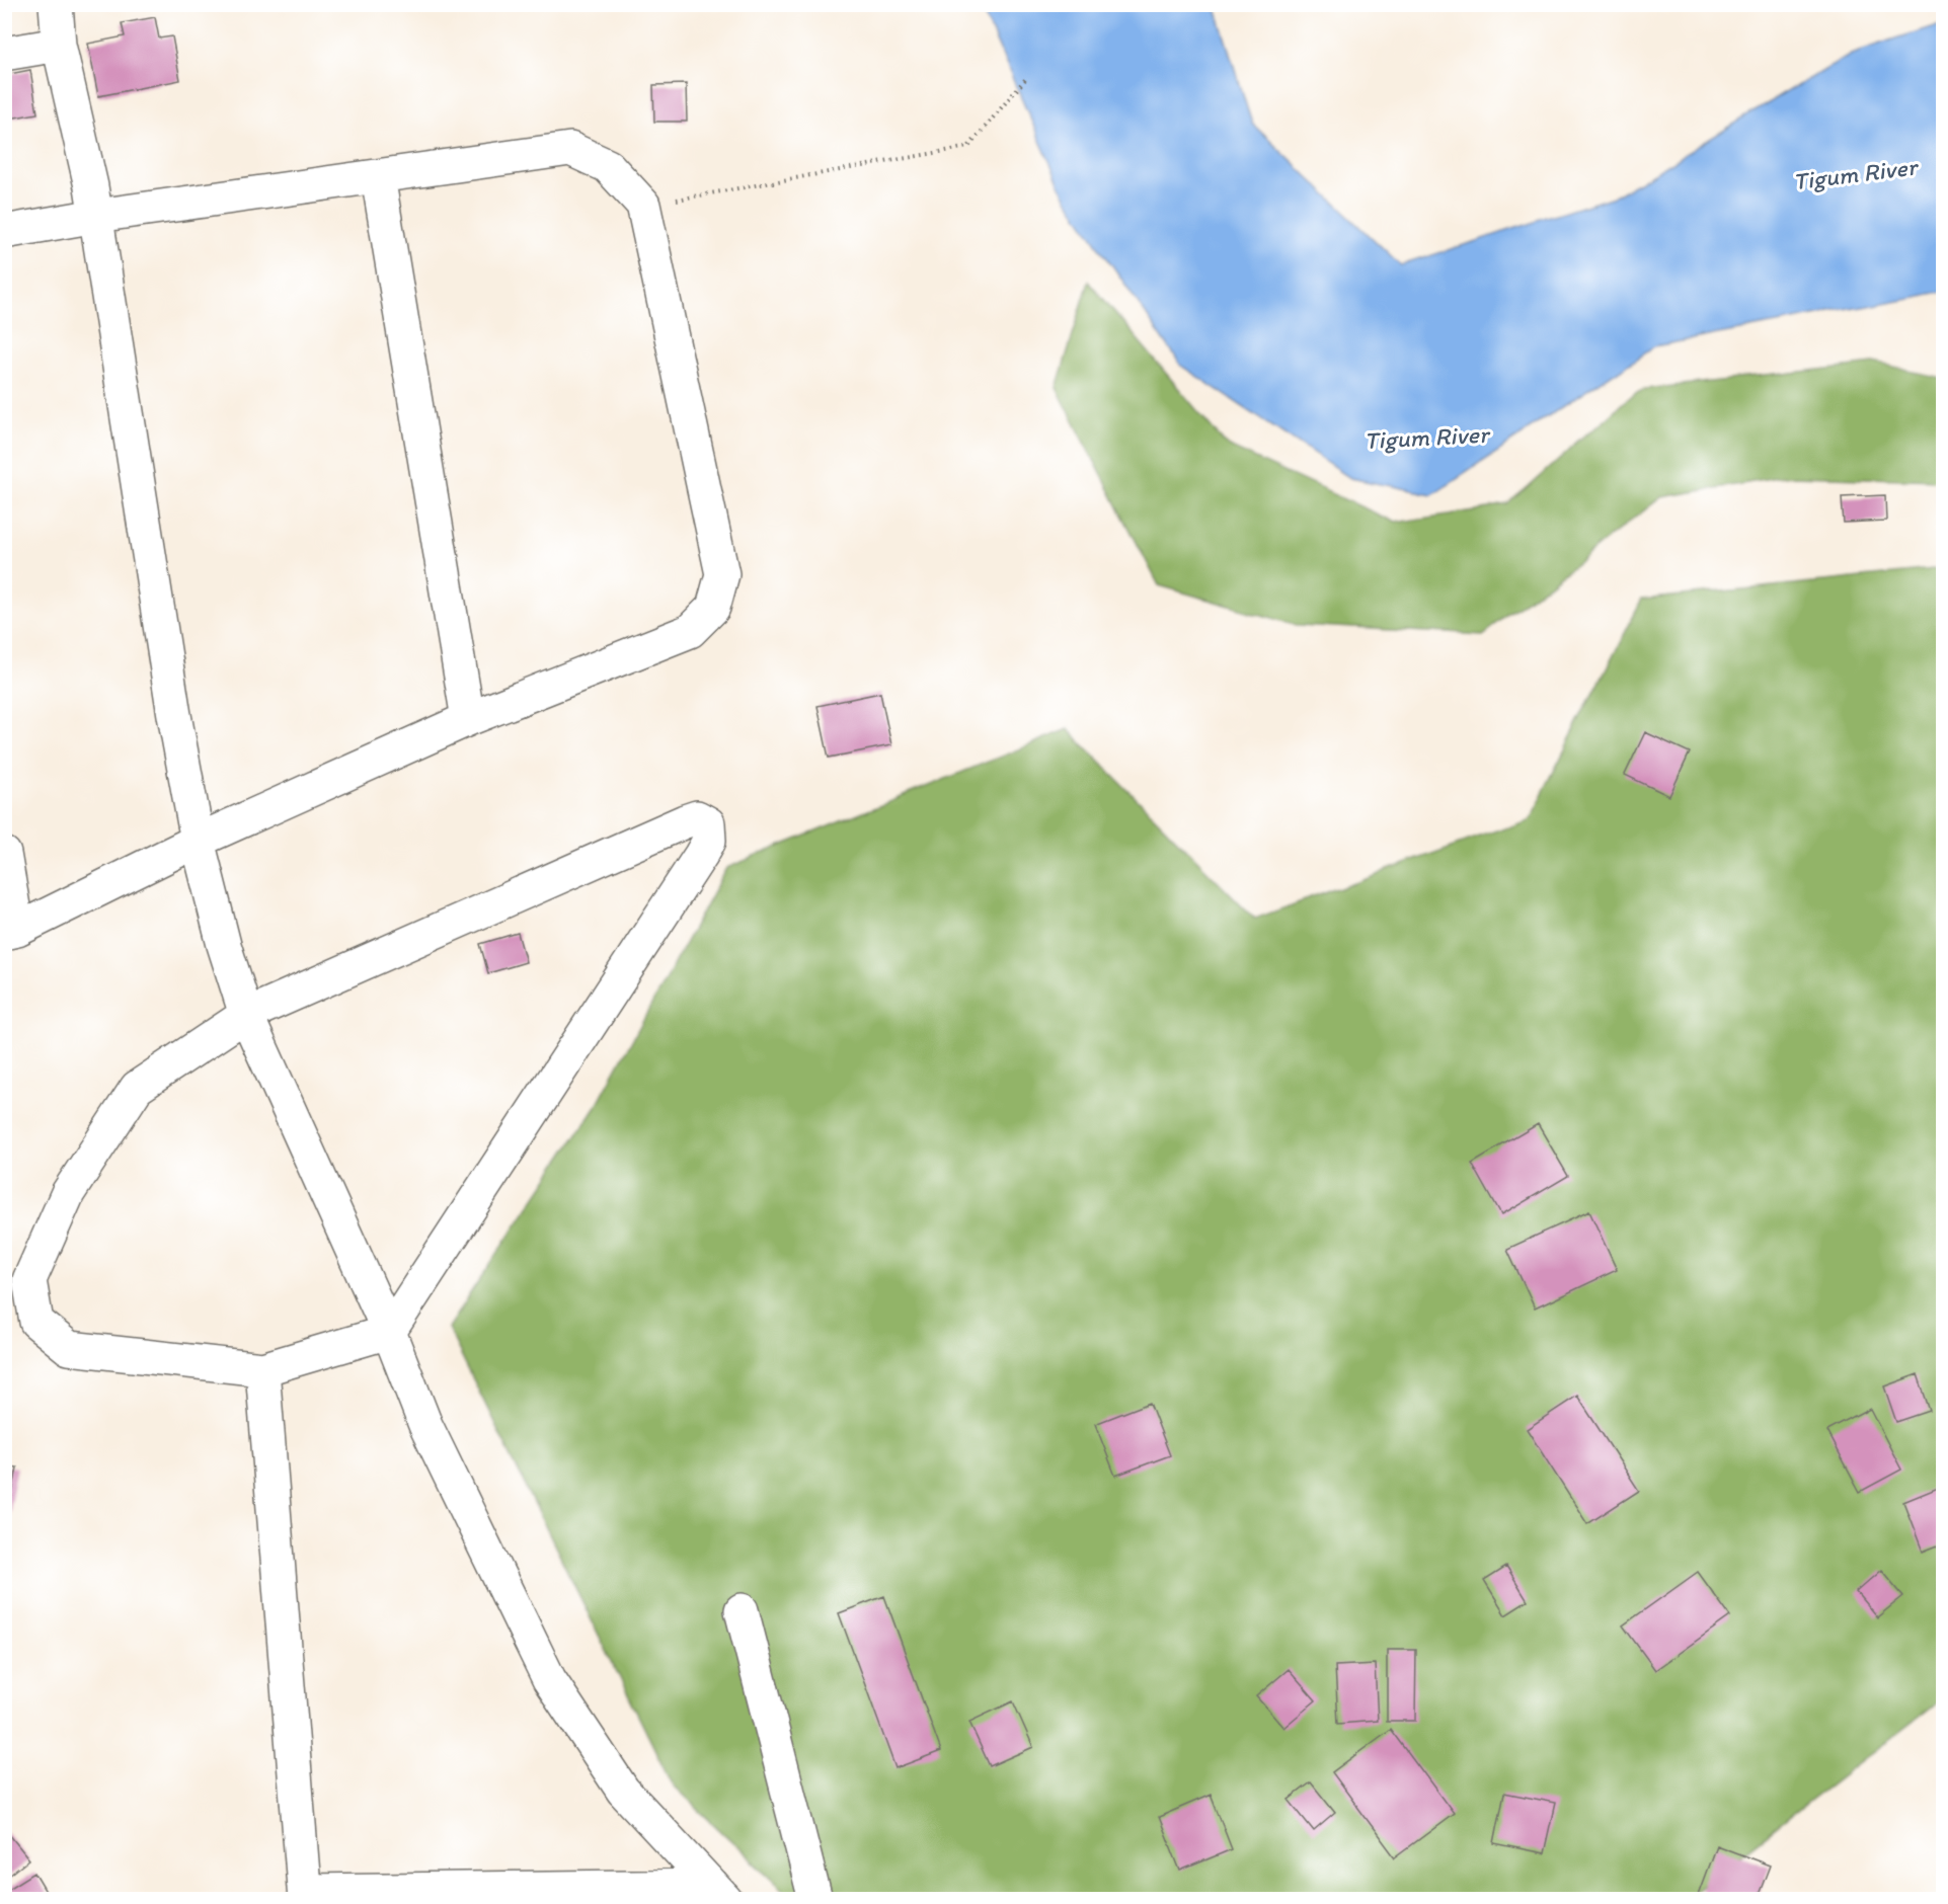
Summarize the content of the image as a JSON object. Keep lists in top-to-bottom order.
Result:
{
  "water": ["Tigum River"]
}
